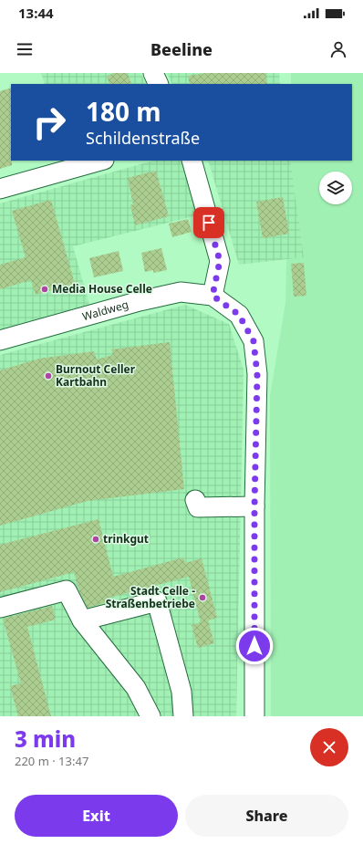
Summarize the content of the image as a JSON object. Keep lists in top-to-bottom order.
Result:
{
  "streets": {
    "street": ["Waldweg"]
  },
  "places": [
    "Media House Celle",
    "Burnout Celler Kartbahn",
    "trinkgut",
    "Stadt Celle - Straßenbetriebe"
  ],
  "page": {
    "status": "13:44",
    "header": "Beeline",
    "turn": ["180 m", "Schildenstraße"],
    "heading": ["3 min", "220 m · 13:47"],
    "buttons": ["Exit", "Share"]
  }
}
